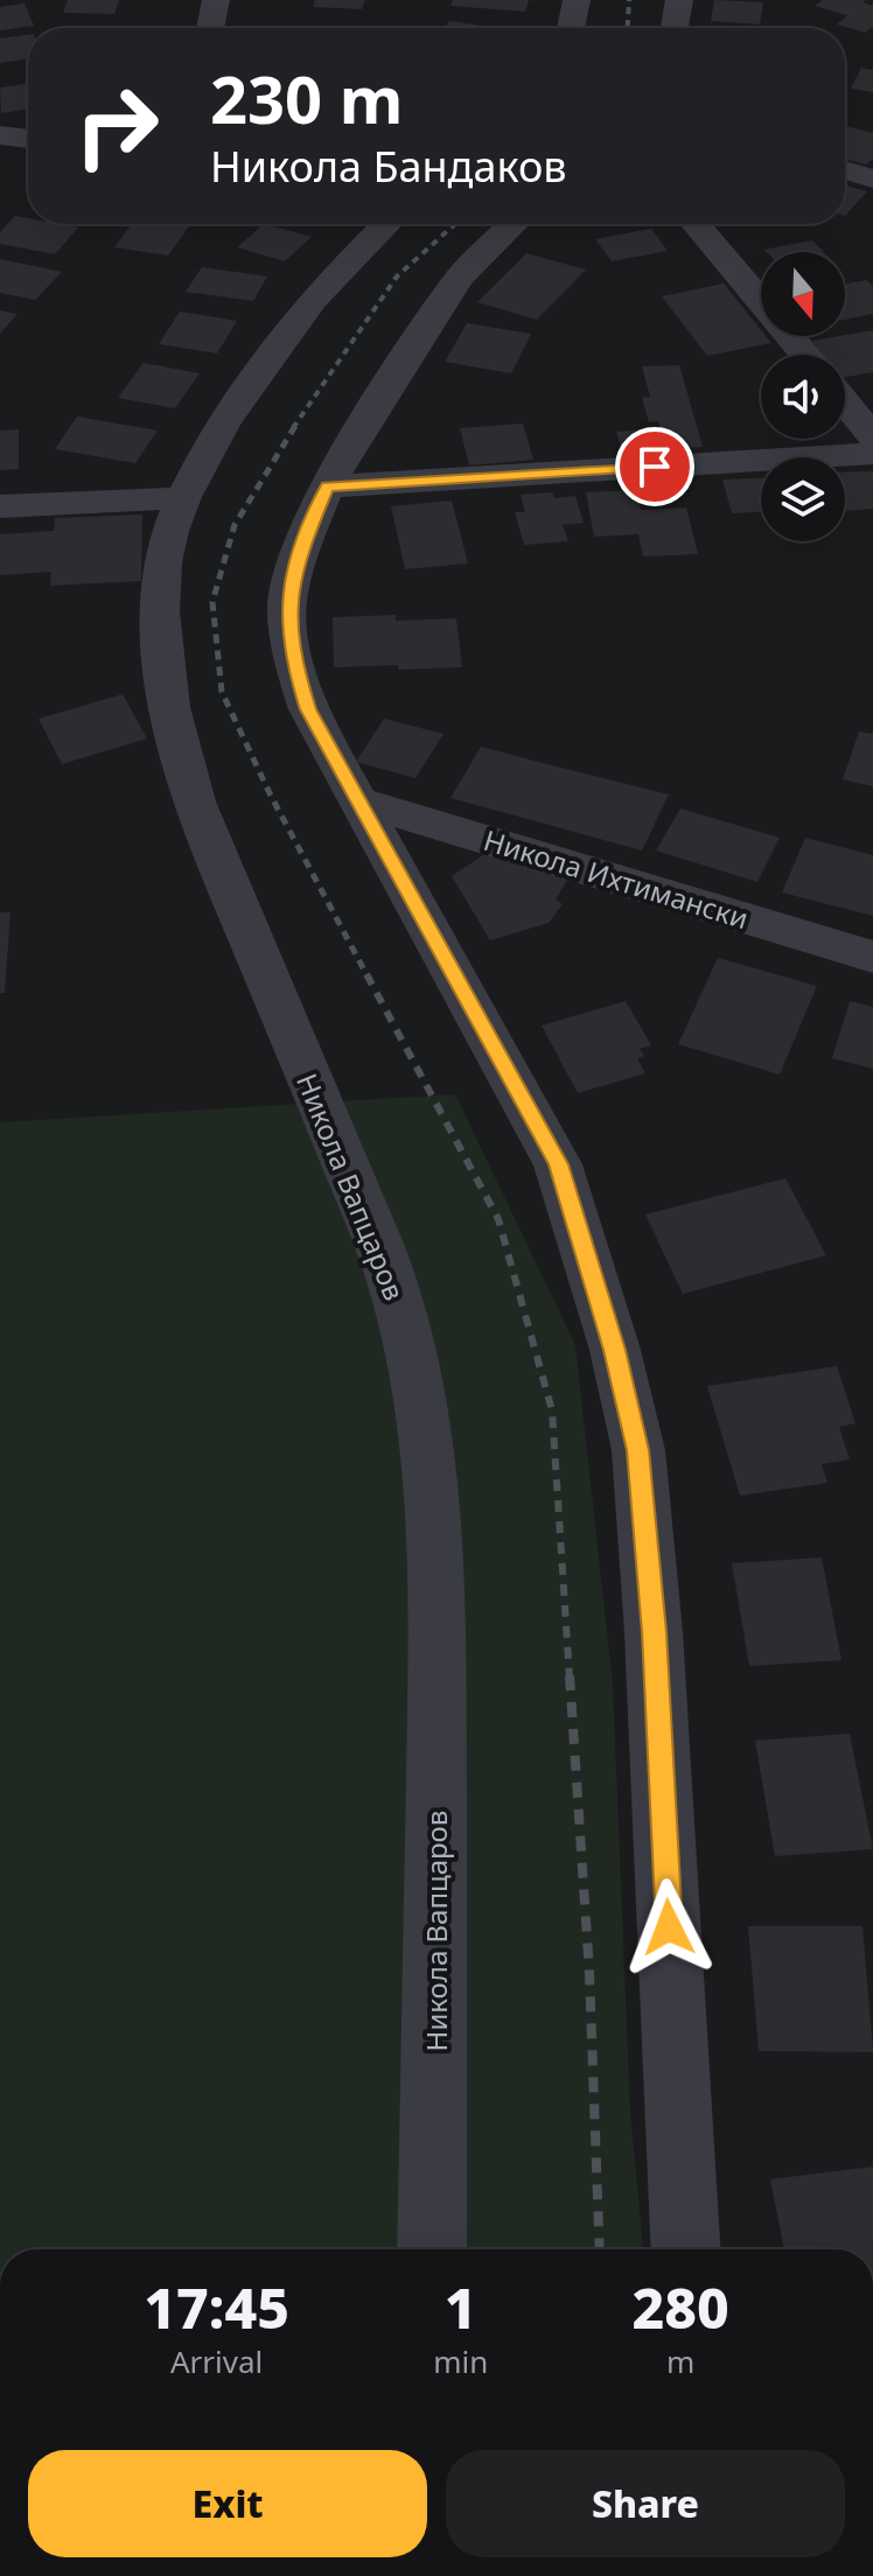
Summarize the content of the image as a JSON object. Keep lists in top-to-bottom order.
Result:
{
  "streets": {
    "street": ["Никола Ихтимански", "Никола Вапцаров"]
  },
  "north": "bottom",
  "page": {
    "turn": ["230 m", "Никола Бандаков"],
    "eta": [
      "17:45",
      "Arrival",
      "1",
      "min",
      "280",
      "m"
    ],
    "buttons": ["Exit", "Share"]
  }
}
